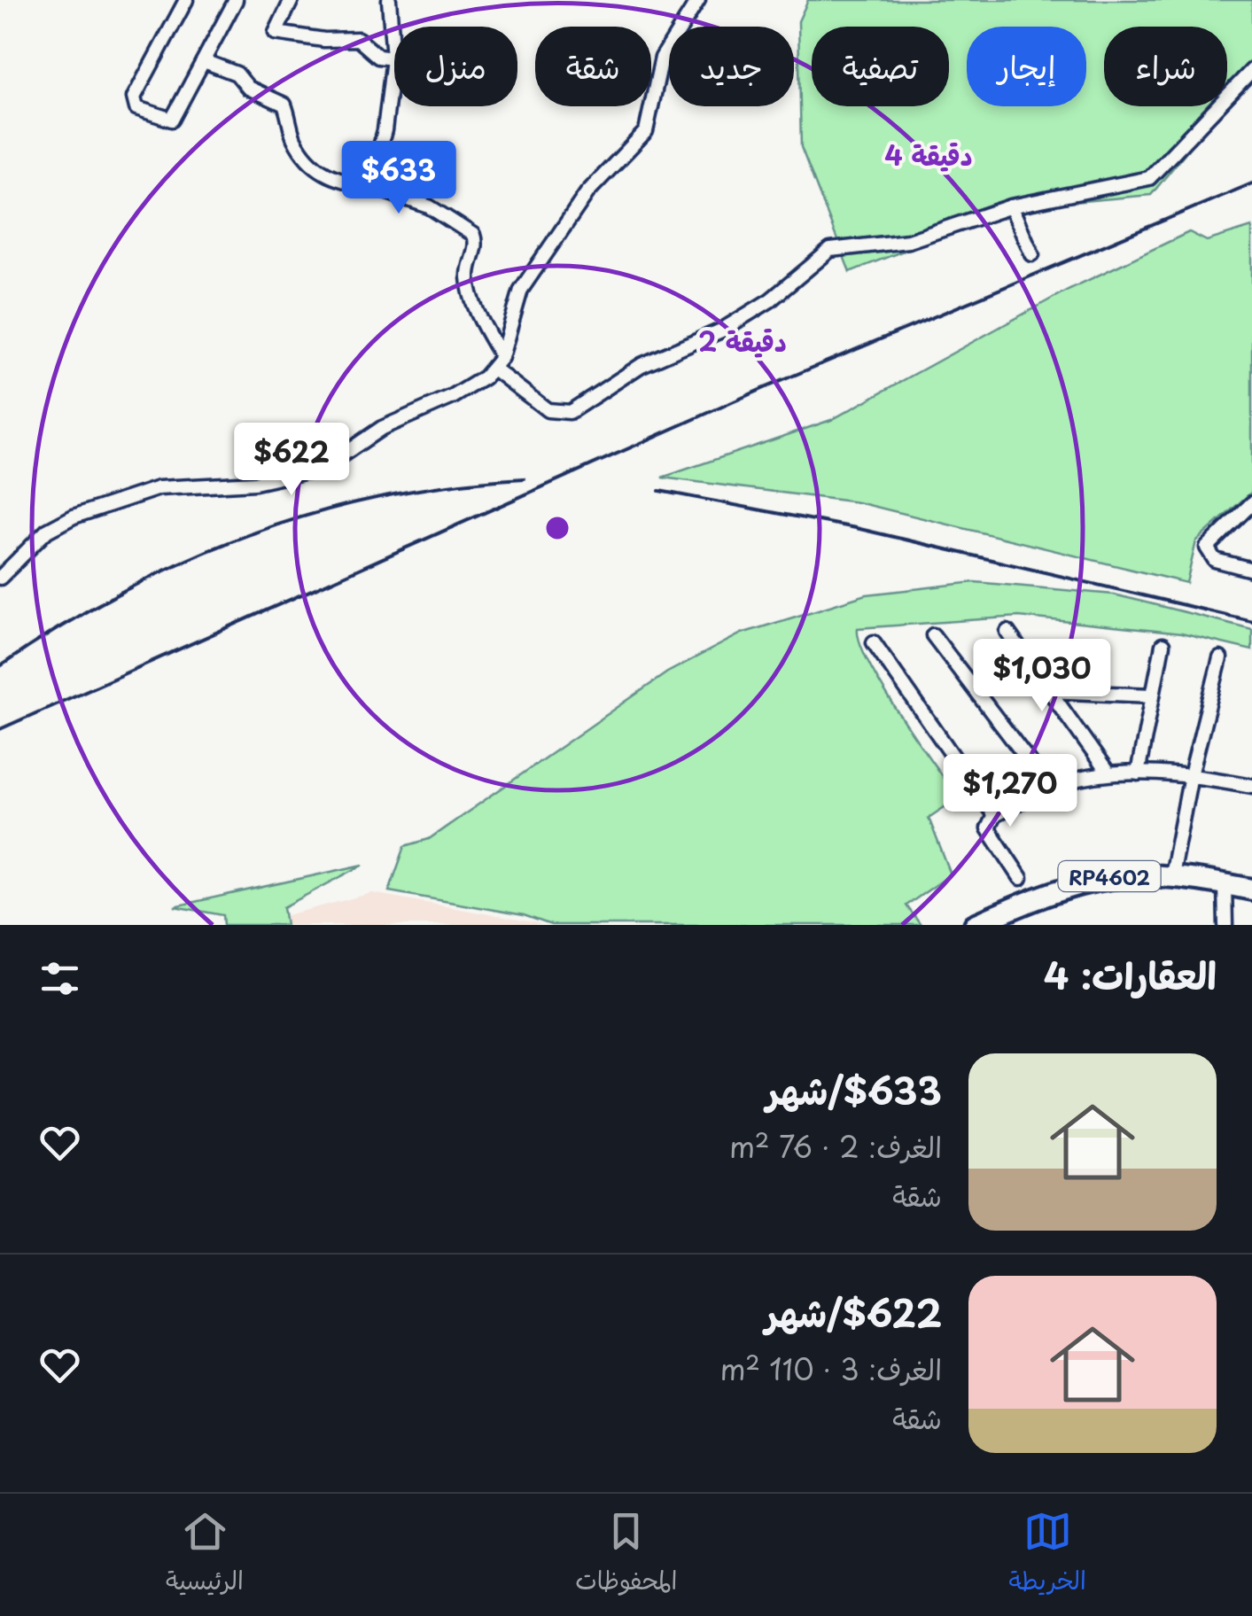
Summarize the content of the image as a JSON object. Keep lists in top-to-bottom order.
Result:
{
  "streets": {
    "main road": ["RP4602"]
  },
  "page": {
    "chip": [
      "شراء",
      "إيجار",
      "تصفية",
      "جديد",
      "شقة",
      "منزل"
    ],
    "price": [
      "$633",
      "$622",
      "$1,030",
      "$1,270"
    ],
    "heading": "العقارات: 4",
    "list": [
      {
        "name": "$633/شهر",
        "note": "الغرف: 2 · 76 m² · شقة"
      },
      {
        "name": "$622/شهر",
        "note": "الغرف: 3 · 110 m² · شقة"
      }
    ],
    "tabs": ["الخريطة", "المحفوظات", "الرئيسية"]
  },
  "rings": ["4 دقيقة", "2 دقيقة"]
}
